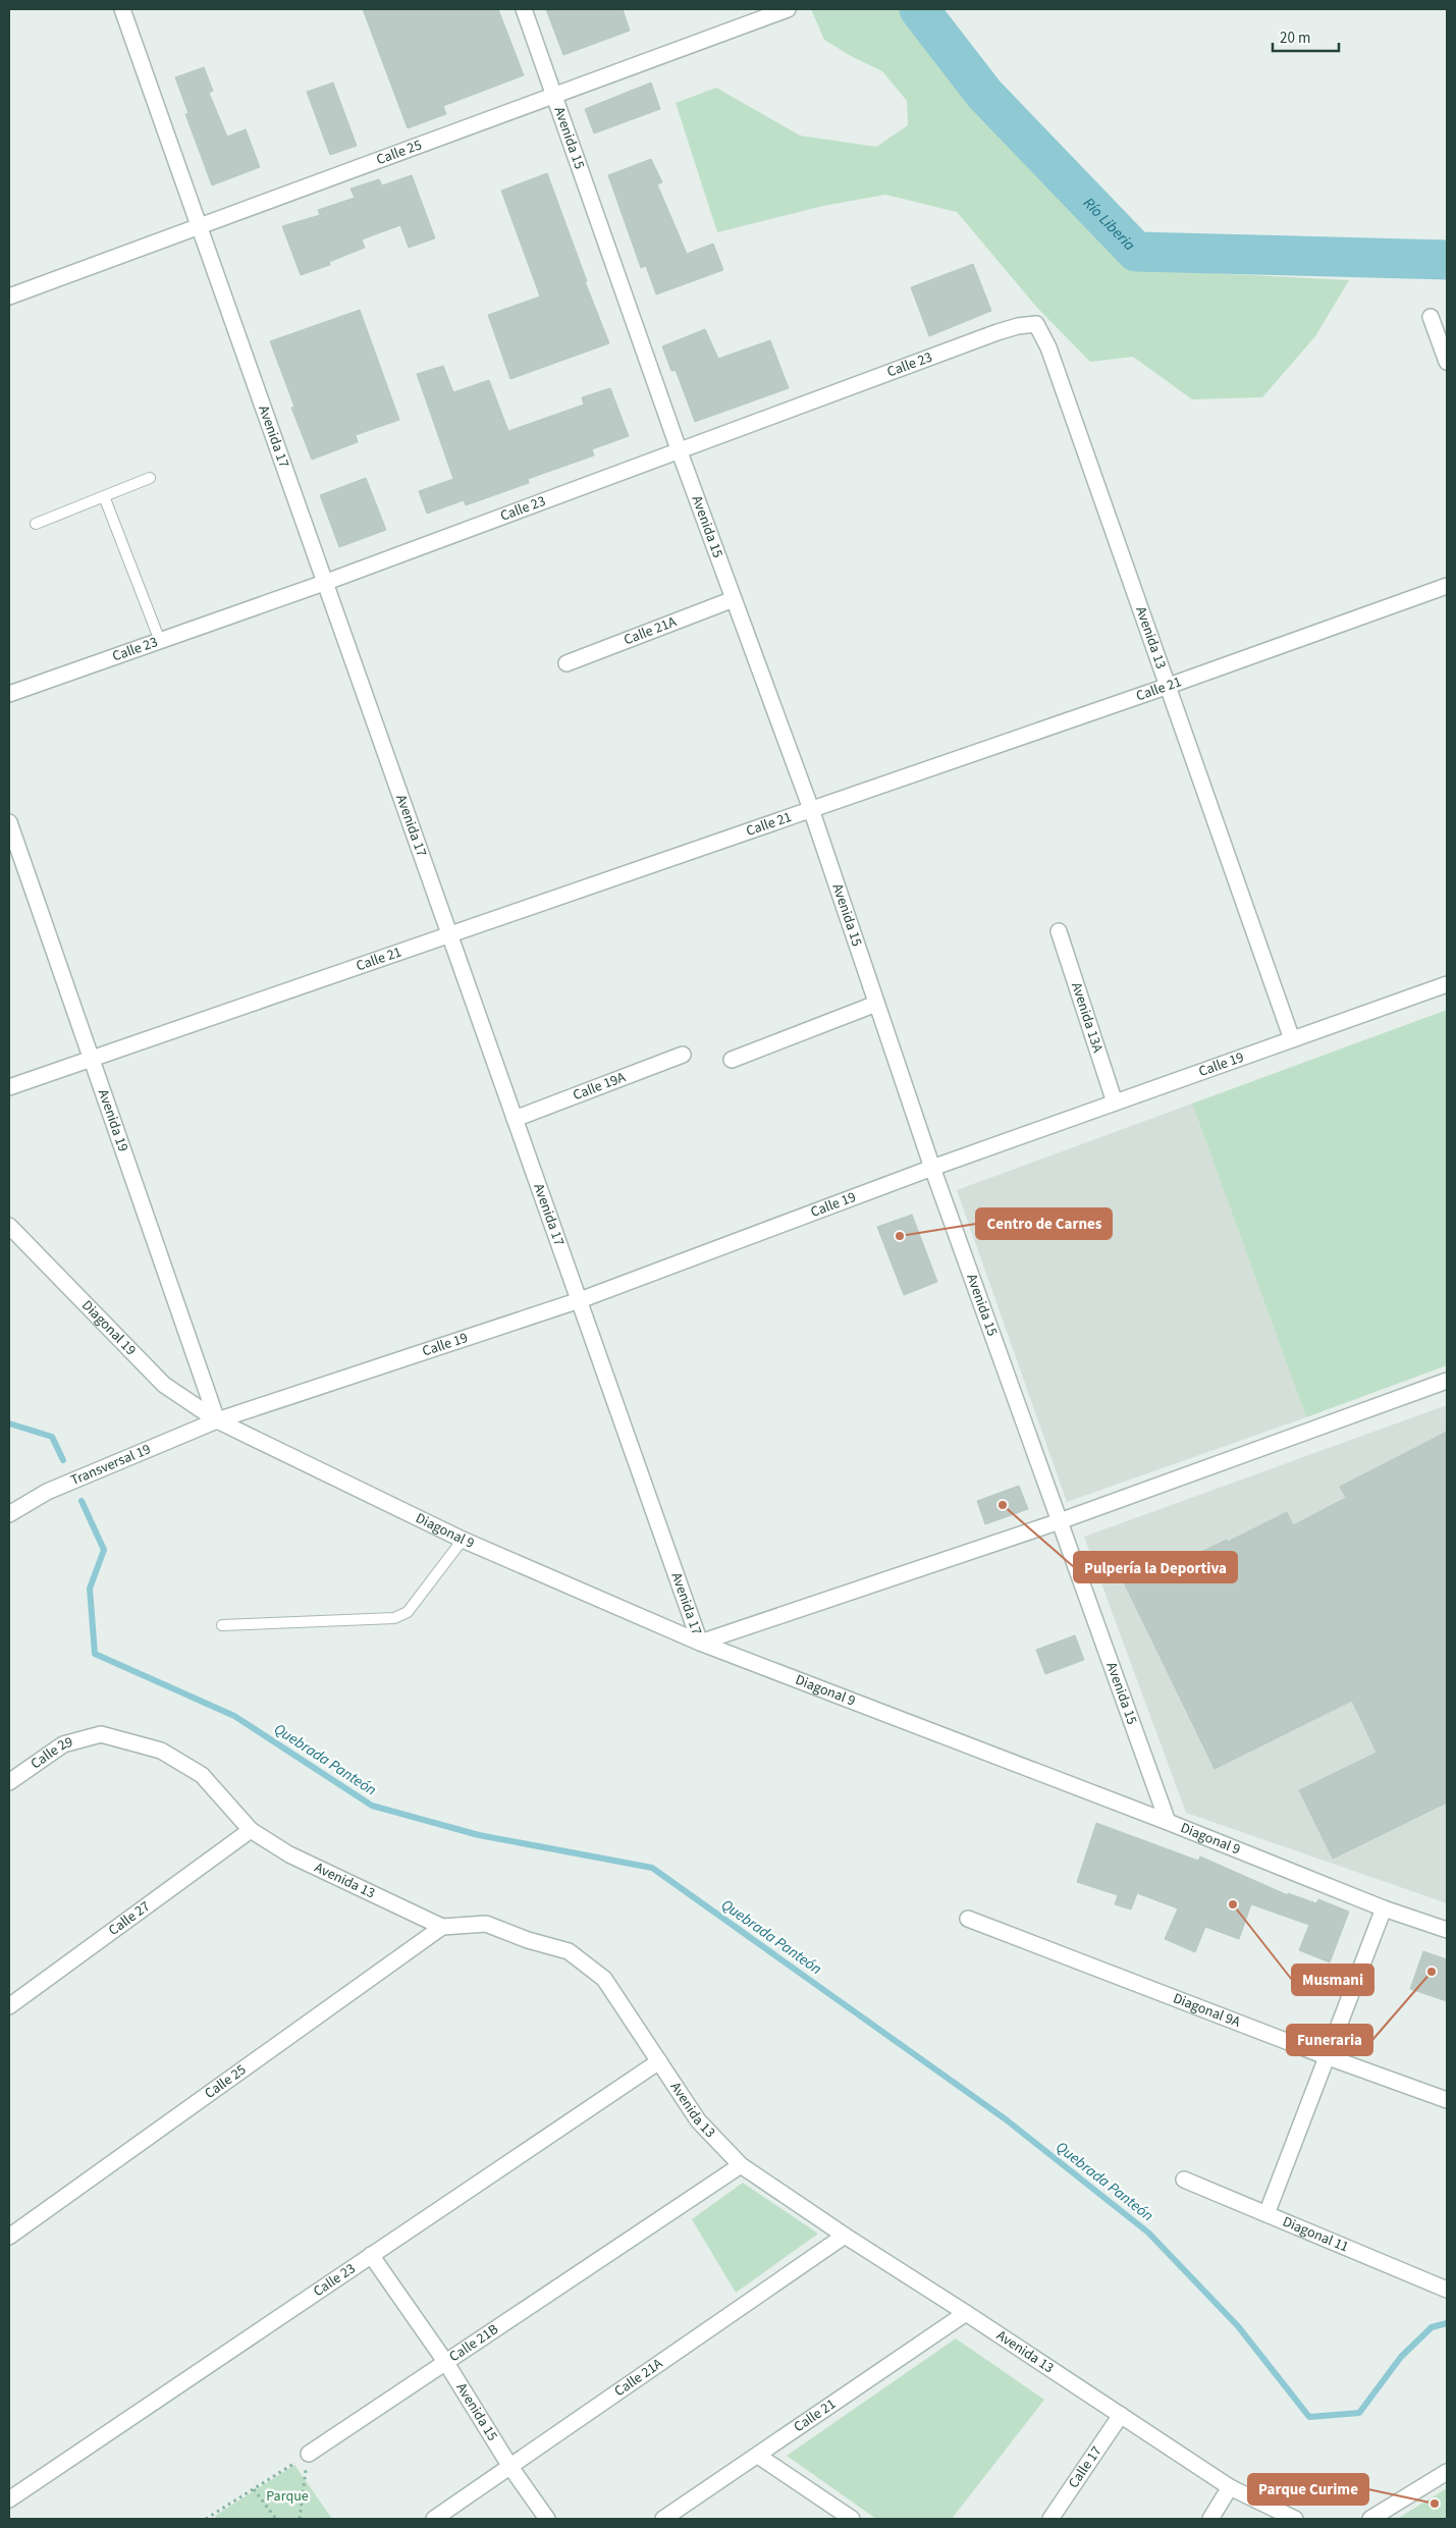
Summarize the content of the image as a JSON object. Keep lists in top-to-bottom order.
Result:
{
  "streets": {
    "street": [
      "Avenida 15",
      "Calle 25",
      "Calle 23",
      "Avenida 17",
      "Calle 21A",
      "Avenida 13",
      "Calle 21",
      "Avenida 13A",
      "Calle 19",
      "Calle 19A",
      "Avenida 19",
      "Diagonal 19",
      "Transversal 19",
      "Diagonal 9",
      "Calle 29",
      "Calle 27",
      "Diagonal 9A",
      "Diagonal 11",
      "Calle 21B",
      "Calle 17"
    ]
  },
  "crossings": [
    ["Avenida 15", "Calle 25"],
    ["Avenida 15", "Calle 23"],
    ["Avenida 15", "Calle 21A"],
    ["Avenida 15", "Calle 21"],
    ["Avenida 15", "Calle 19"],
    ["Avenida 15", "Diagonal 9"],
    ["Avenida 15", "Calle 21B"],
    ["Calle 25", "Avenida 17"],
    ["Calle 25", "Avenida 13"],
    ["Calle 23", "Avenida 17"],
    ["Calle 23", "Avenida 13"],
    ["Avenida 17", "Calle 21"],
    ["Avenida 17", "Calle 19"],
    ["Avenida 17", "Calle 19A"],
    ["Avenida 17", "Diagonal 9"],
    ["Calle 21A", "Avenida 13"],
    ["Avenida 13", "Calle 21"],
    ["Avenida 13", "Calle 19"],
    ["Avenida 13", "Calle 29"],
    ["Avenida 13", "Calle 27"],
    ["Avenida 13", "Calle 21B"],
    ["Avenida 13", "Calle 17"],
    ["Calle 21", "Avenida 19"],
    ["Avenida 13A", "Calle 19"],
    ["Calle 19", "Avenida 19"],
    ["Calle 19", "Diagonal 19"],
    ["Calle 19", "Transversal 19"],
    ["Calle 19", "Diagonal 9"],
    ["Avenida 19", "Diagonal 19"],
    ["Avenida 19", "Transversal 19"],
    ["Avenida 19", "Diagonal 9"],
    ["Diagonal 19", "Transversal 19"],
    ["Diagonal 19", "Diagonal 9"],
    ["Transversal 19", "Diagonal 9"]
  ],
  "water": ["Río Liberia", "Quebrada Panteón"],
  "parks": ["Parque"],
  "places": [
    "Centro de Carnes",
    "Pulpería la Deportiva",
    "Musmani",
    "Funeraria",
    "Parque Curime"
  ],
  "scale_bar": "20 m"
}
